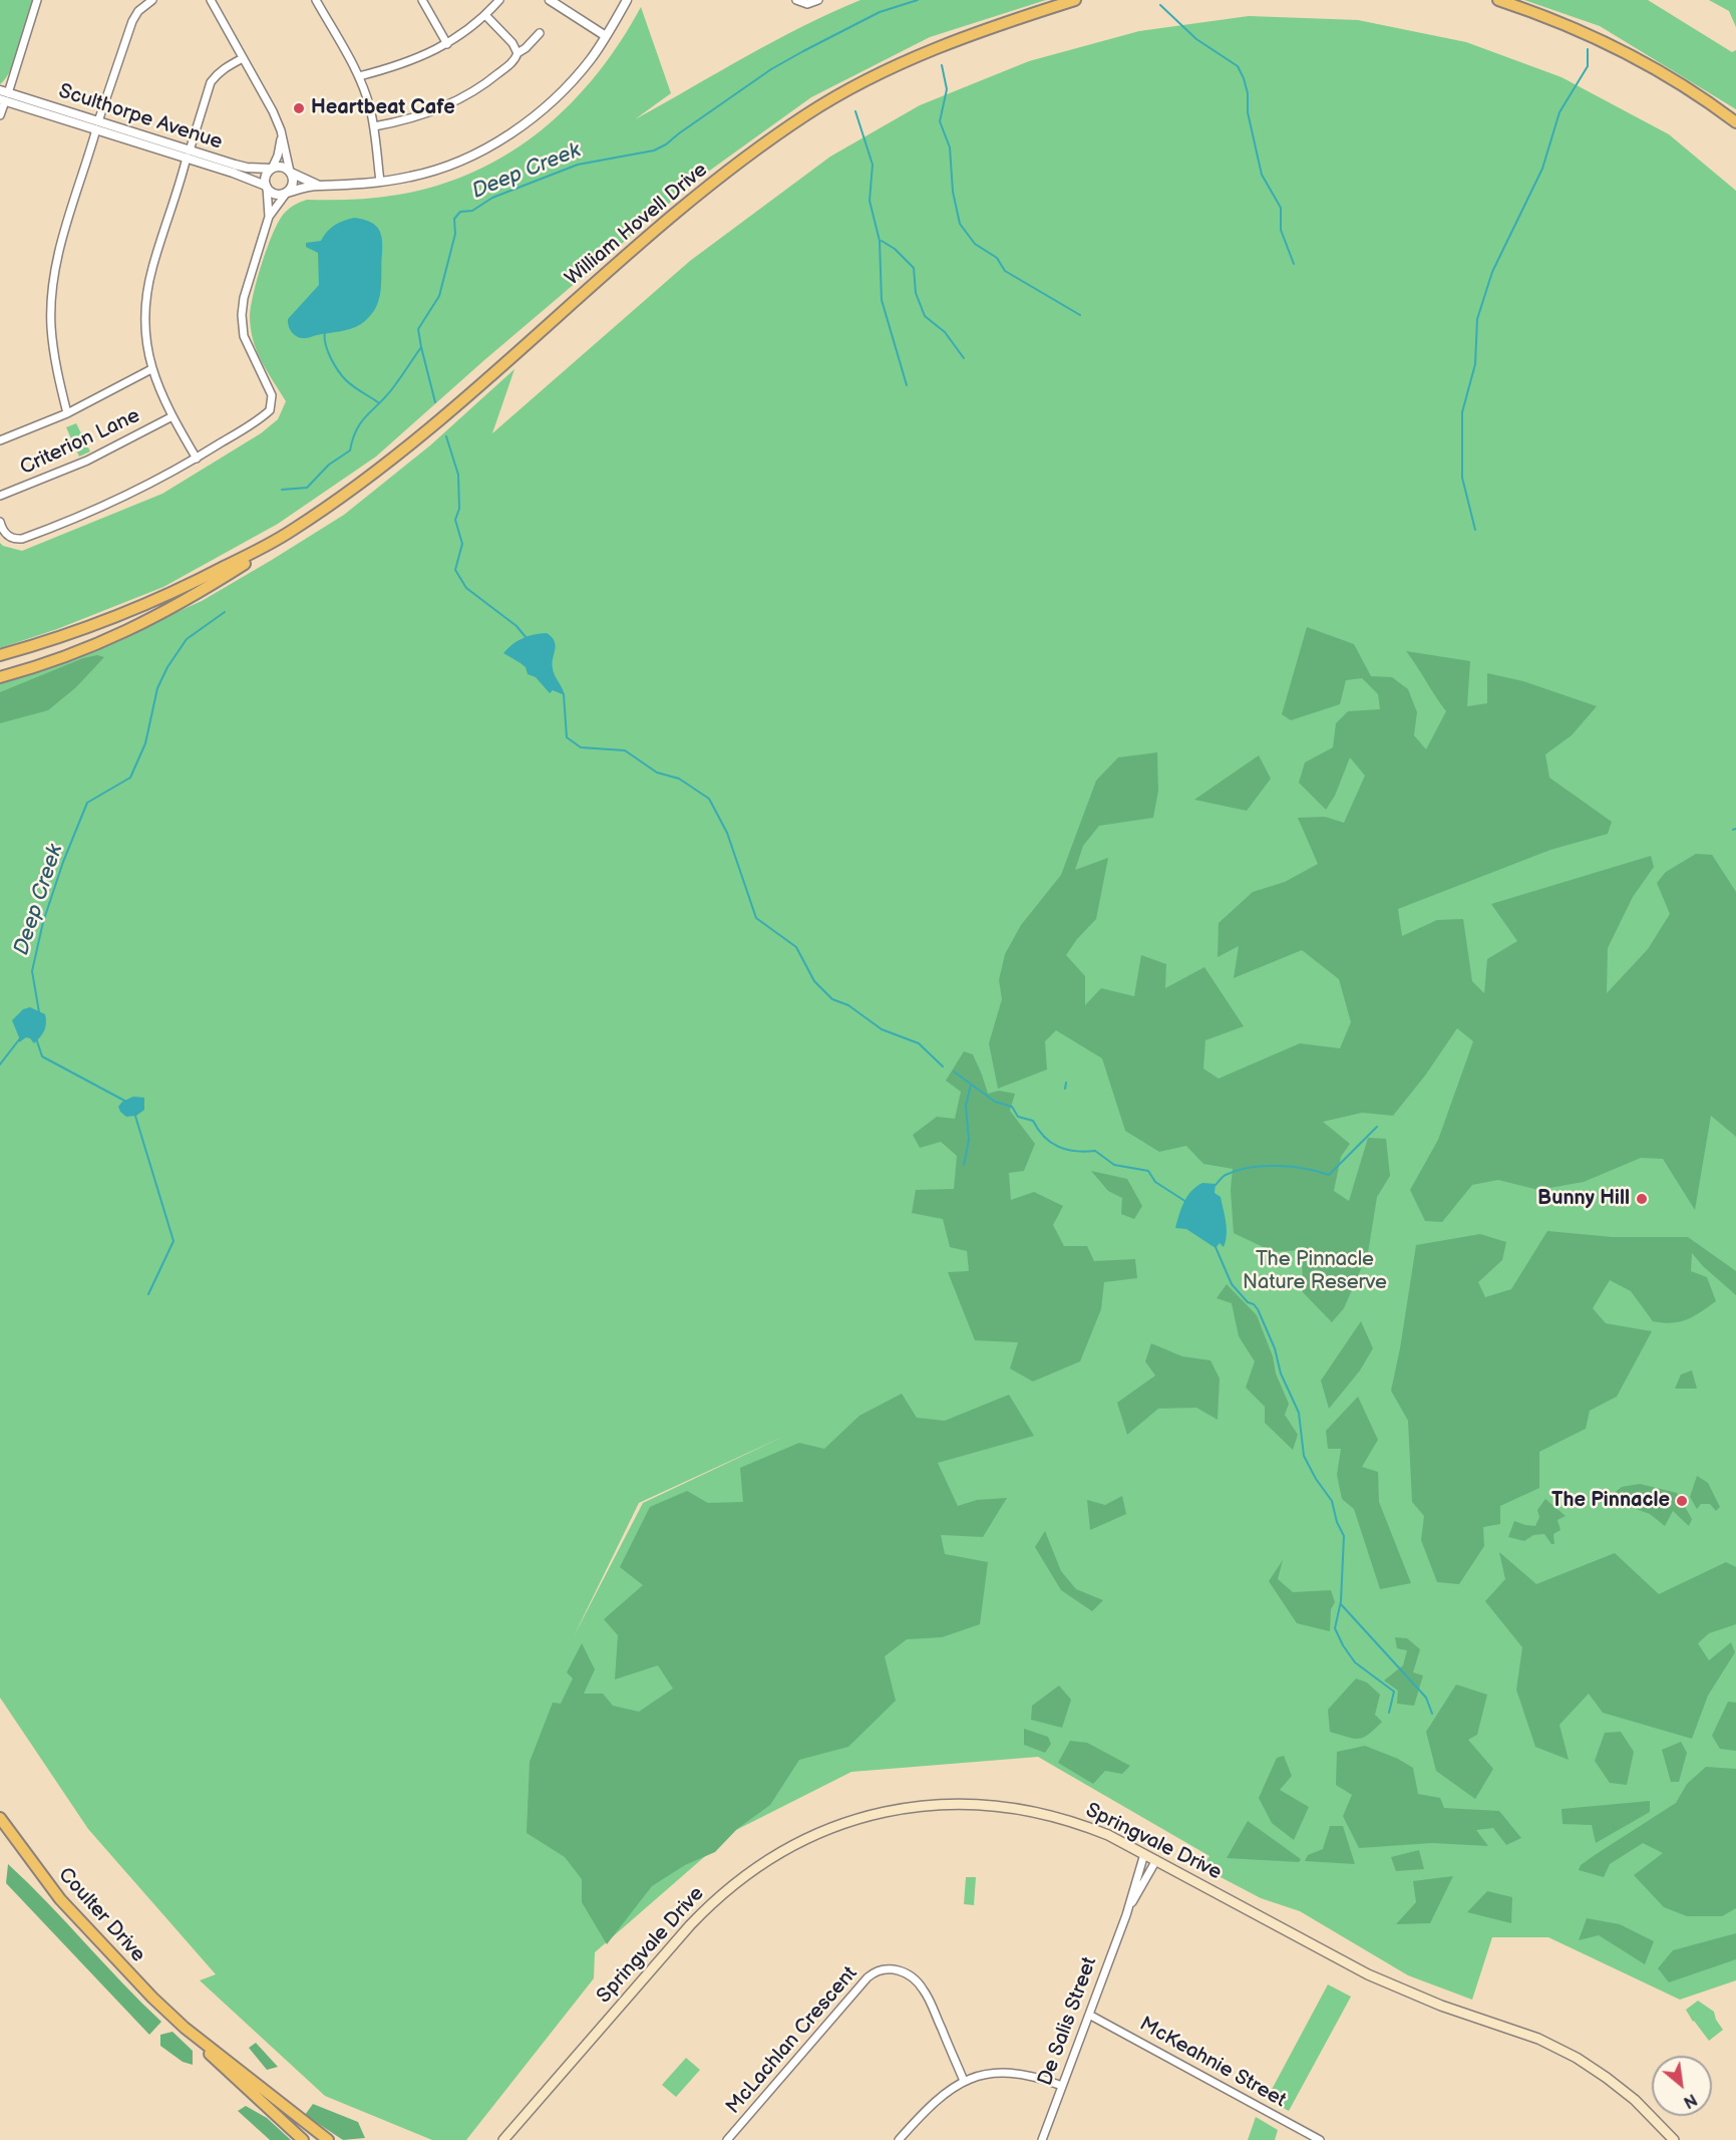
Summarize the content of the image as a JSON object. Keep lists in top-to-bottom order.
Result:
{
  "streets": {
    "main road": ["William Hovell Drive", "Springvale Drive", "Coulter Drive"],
    "street": [
      "Sculthorpe Avenue",
      "Criterion Lane",
      "De Salis Street",
      "McLachlan Crescent",
      "McKeahnie Street"
    ]
  },
  "crossings": [
    ["Springvale Drive", "De Salis Street"],
    ["De Salis Street", "McKeahnie Street"]
  ],
  "water": ["Deep Creek"],
  "parks": ["The Pinnacle Nature Reserve"],
  "places": ["Heartbeat Cafe", "Bunny Hill", "The Pinnacle"],
  "north": "bottom right"
}
